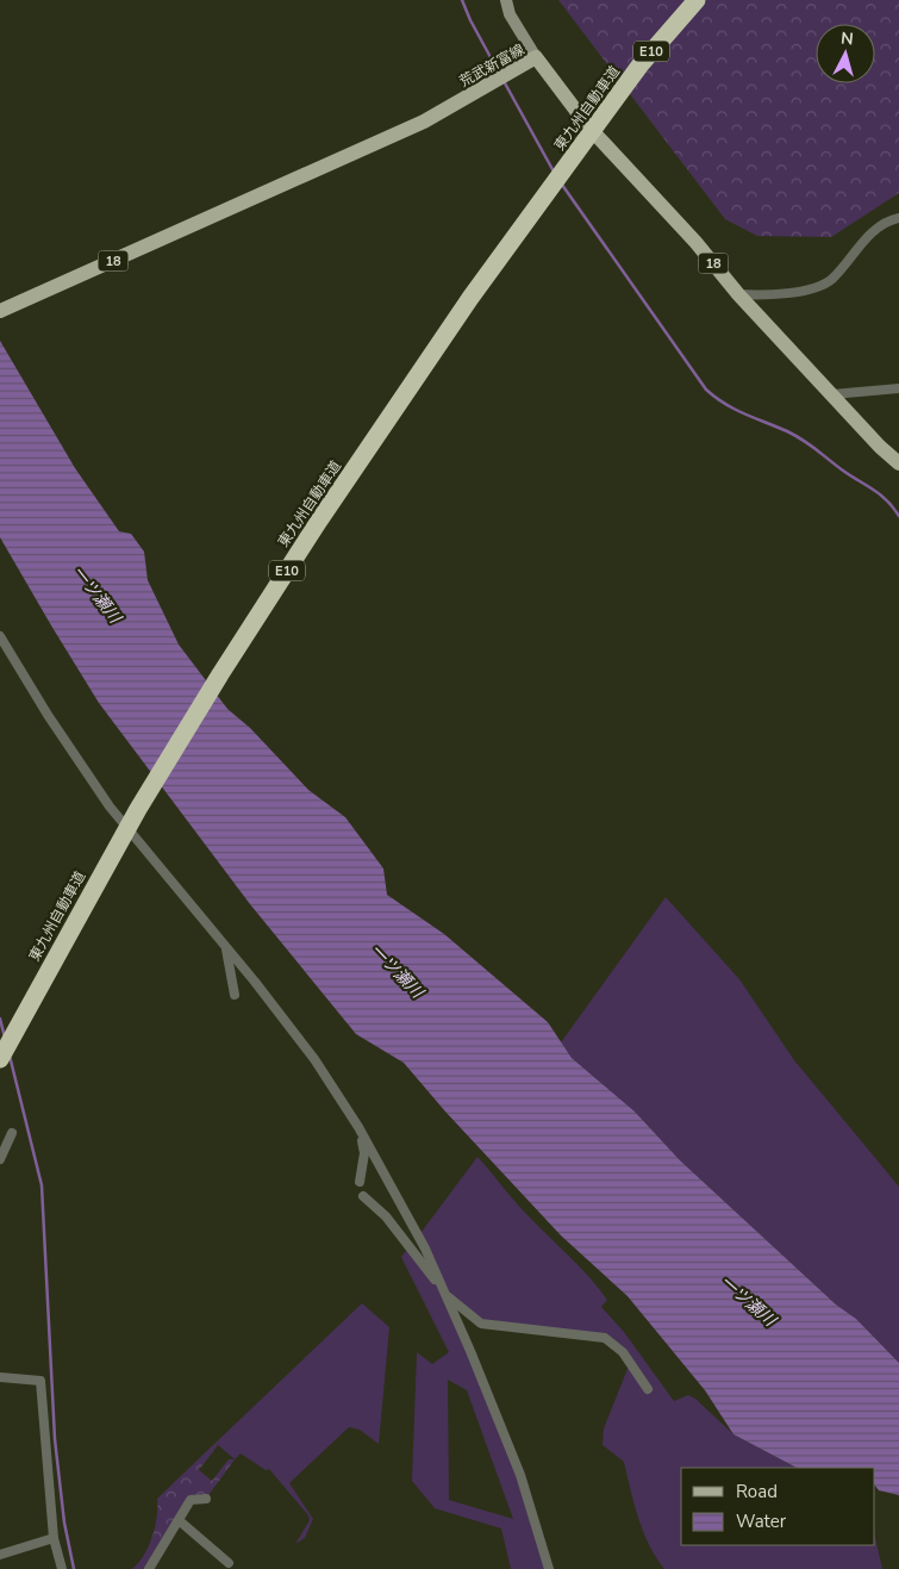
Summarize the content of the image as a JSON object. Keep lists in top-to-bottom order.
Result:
{
  "streets": {
    "highway": ["E10", "東九州自動車道"],
    "main road": ["荒武新富線", "18"]
  },
  "water": ["一ツ瀬川"],
  "legend": ["Road", "Water"],
  "north": "top"
}
